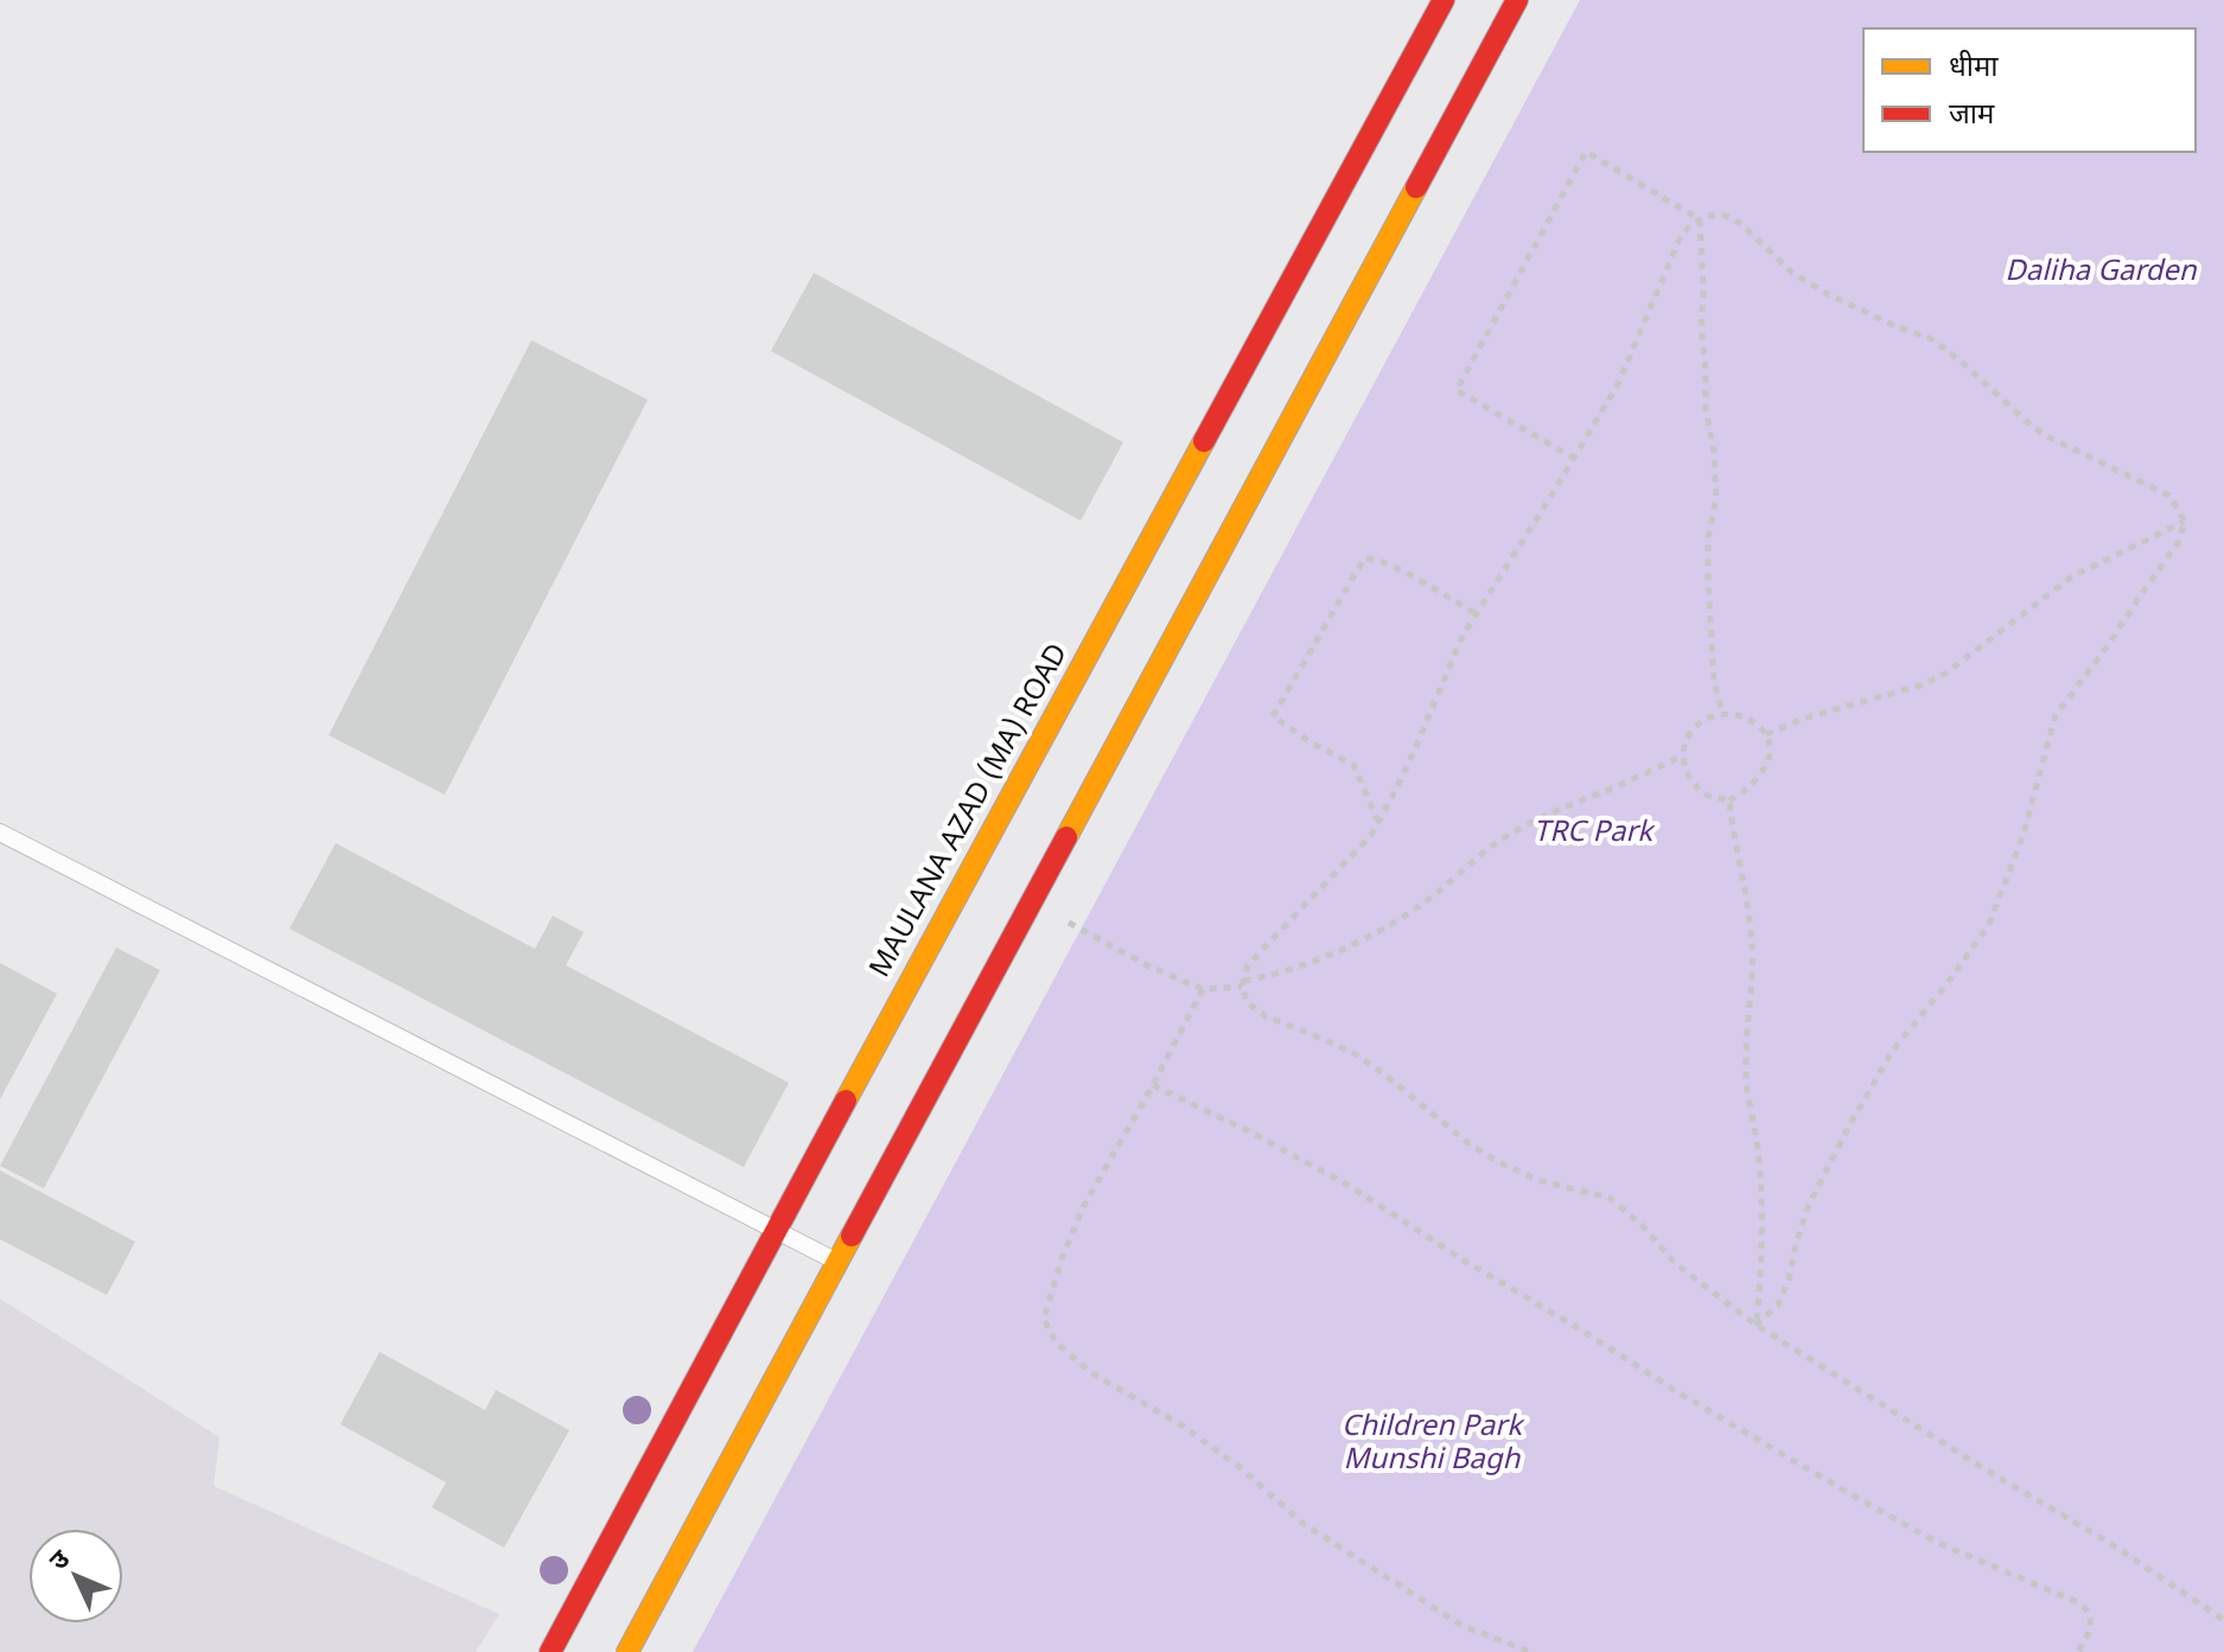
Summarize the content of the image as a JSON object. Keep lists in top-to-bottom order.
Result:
{
  "streets": {
    "main road": ["MAULANA AZAD (MA) ROAD"]
  },
  "parks": ["Daliha Garden", "TRC Park", "Children Park Munshi Bagh"],
  "legend": ["धीमा", "जाम"],
  "north": "top left"
}
